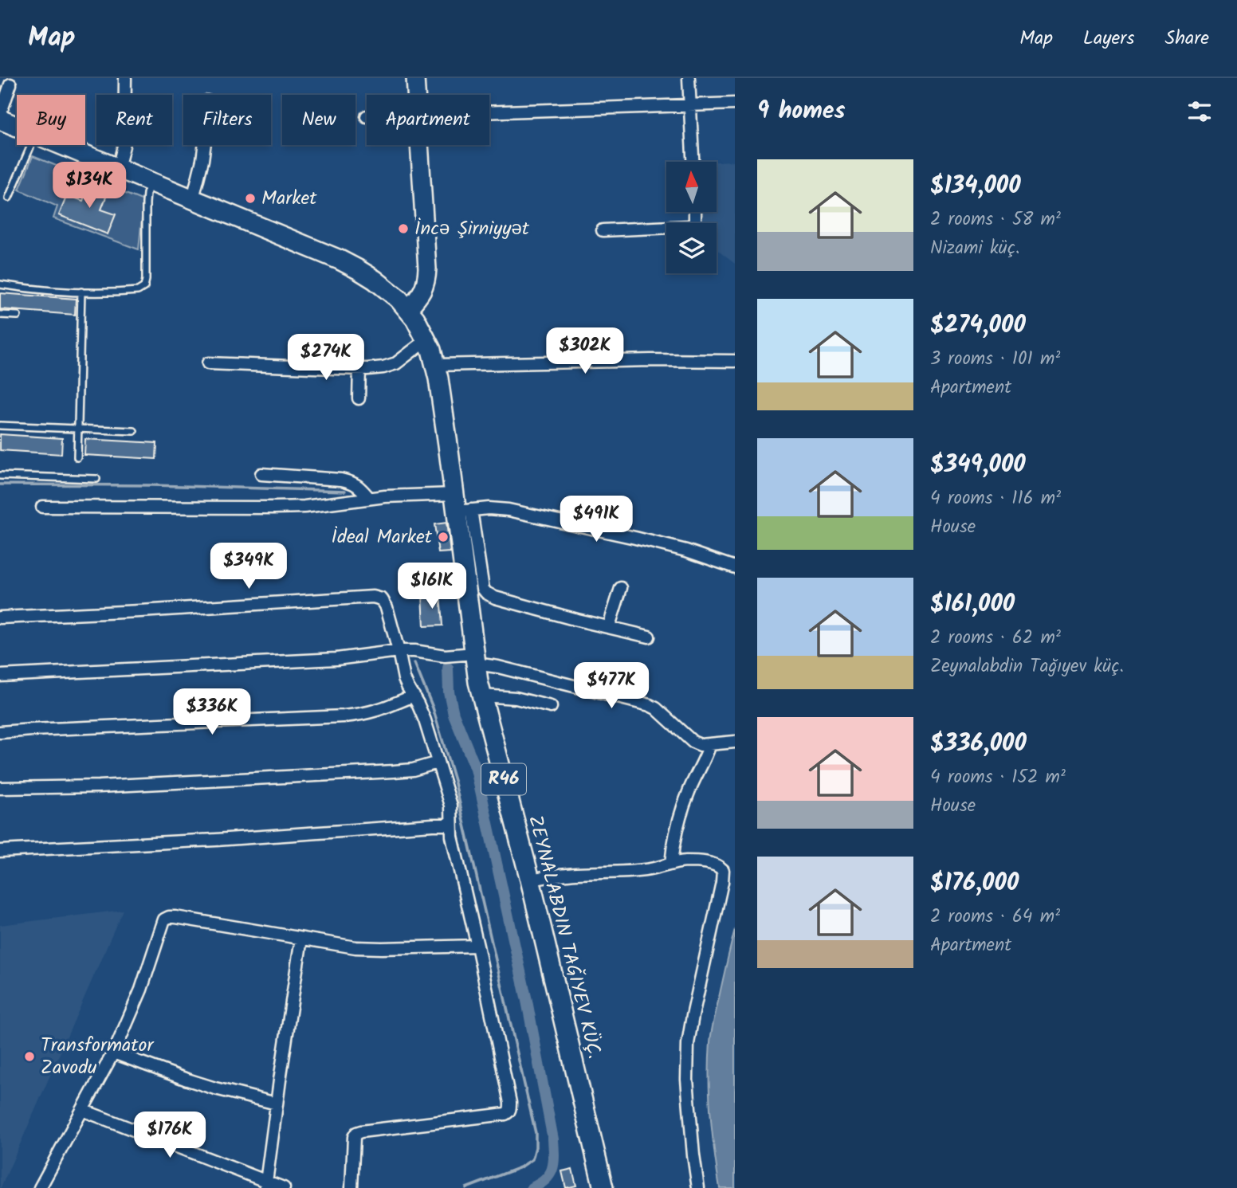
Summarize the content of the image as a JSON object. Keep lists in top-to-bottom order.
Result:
{
  "streets": {
    "main road": ["R46"]
  },
  "places": [
    "Market",
    "İncə Şirniyyət",
    "İdeal Market",
    "Transformator Zavodu"
  ],
  "north": "top",
  "page": {
    "header": "Map",
    "nav": ["Map", "Layers", "Share"],
    "heading": "9 homes",
    "chip": [
      "Buy",
      "Rent",
      "Filters",
      "New",
      "Apartment"
    ],
    "list": [
      {
        "name": "$134,000",
        "note": "2 rooms · 58 m² · Nizami küç."
      },
      {
        "name": "$274,000",
        "note": "3 rooms · 101 m² · Apartment"
      },
      {
        "name": "$349,000",
        "note": "4 rooms · 116 m² · House"
      },
      {
        "name": "$161,000",
        "note": "2 rooms · 62 m² · Zeynalabdin Tağıyev küç."
      },
      {
        "name": "$336,000",
        "note": "4 rooms · 152 m² · House"
      },
      {
        "name": "$176,000",
        "note": "2 rooms · 64 m² · Apartment"
      }
    ],
    "price": [
      "$134K",
      "$302K",
      "$274K",
      "$491K",
      "$349K",
      "$161K",
      "$477K",
      "$336K",
      "$176K"
    ]
  }
}
